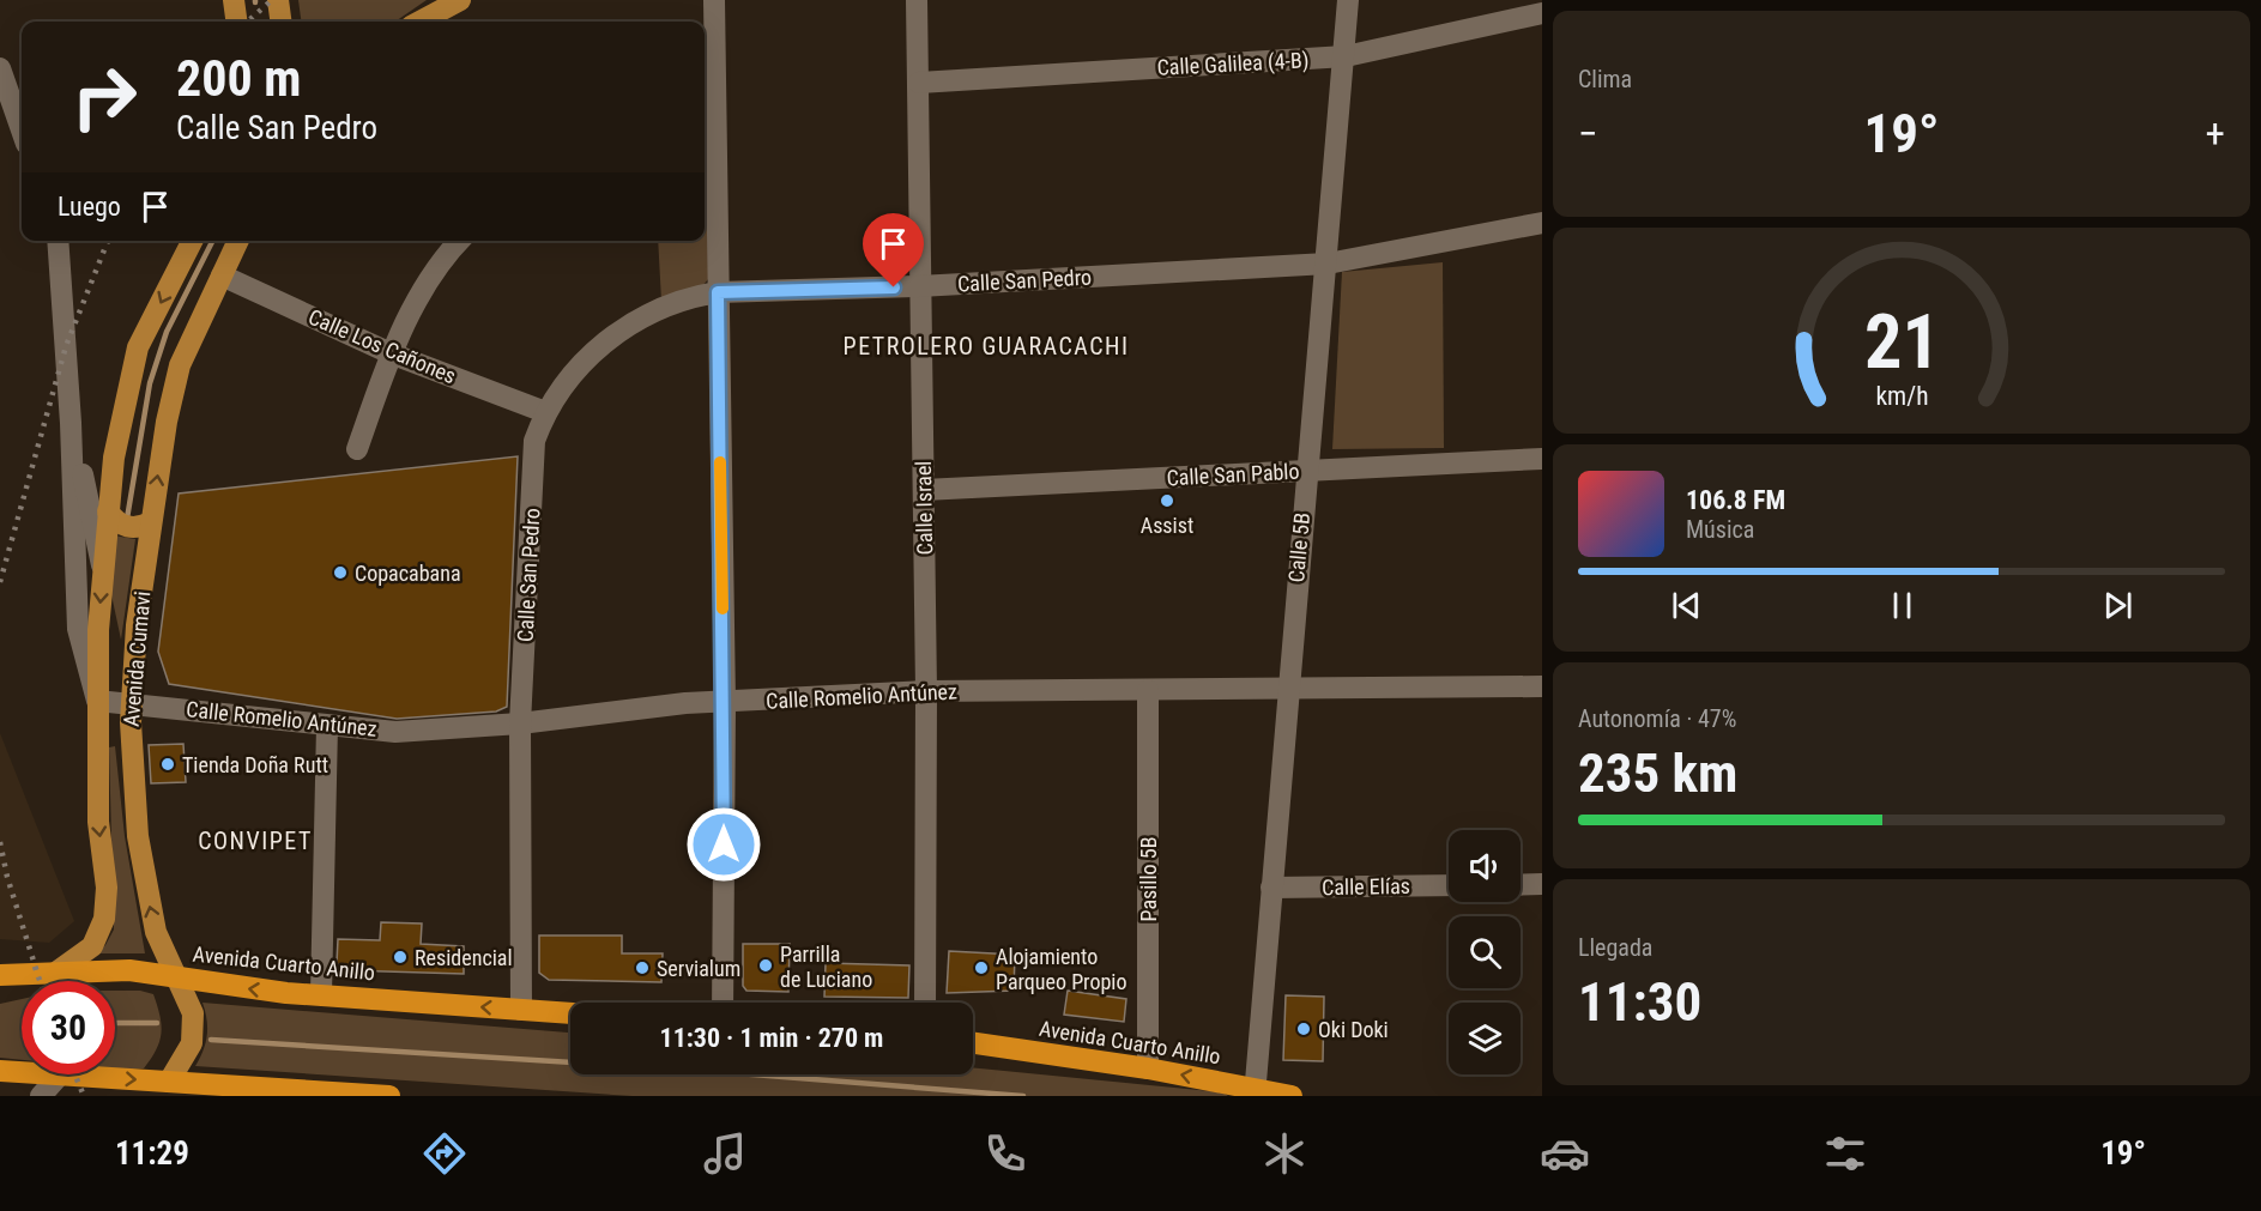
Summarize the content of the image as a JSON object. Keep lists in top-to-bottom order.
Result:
{
  "streets": {
    "highway": ["Avenida Cuarto Anillo"],
    "main road": ["Avenida Cumavi"],
    "street": [
      "Calle Galilea (4-B)",
      "Calle San Pedro",
      "Calle Los Cañones",
      "Calle San Pablo",
      "Calle Israel",
      "Calle 5B",
      "Calle Romelio Antúnez",
      "Pasillo 5B",
      "Calle Elías"
    ]
  },
  "crossings": [
    ["Calle Galilea (4-B)", "Calle Israel"],
    ["Calle Galilea (4-B)", "Calle 5B"],
    ["Calle San Pedro", "Calle Los Cañones"],
    ["Calle San Pedro", "Calle Israel"],
    ["Calle San Pedro", "Calle 5B"],
    ["Calle San Pedro", "Calle Romelio Antúnez"],
    ["Calle San Pedro", "Avenida Cuarto Anillo"],
    ["Calle Los Cañones", "Avenida Cumavi"],
    ["Calle San Pablo", "Calle Israel"],
    ["Calle San Pablo", "Calle 5B"],
    ["Calle Israel", "Calle Romelio Antúnez"],
    ["Calle 5B", "Calle Romelio Antúnez"],
    ["Calle 5B", "Calle Elías"],
    ["Calle 5B", "Avenida Cuarto Anillo"],
    ["Avenida Cumavi", "Calle Romelio Antúnez"],
    ["Avenida Cumavi", "Avenida Cuarto Anillo"],
    ["Calle Romelio Antúnez", "Pasillo 5B"],
    ["Pasillo 5B", "Avenida Cuarto Anillo"]
  ],
  "districts": ["PETROLERO GUARACACHI", "CONVIPET"],
  "places": [
    "Assist",
    "Copacabana",
    "Tienda Doña Rutt",
    "Residencial",
    "Parrilla de Luciano",
    "Servialum",
    "Alojamiento Parqueo Propio",
    "Oki Doki"
  ],
  "page": {
    "tile": [
      "Clima",
      ["Autonomía · 47%", "235 km"],
      ["Llegada", "11:30"]
    ],
    "turn": ["200 m", "Calle San Pedro"],
    "heat": ["−", "19°", "+"],
    "then": "Luego",
    "song": ["106.8 FM", "Música"],
    "limit": "30",
    "trip": "11:30 · 1 min · 270 m",
    "tabs": ["11:29", "19°"],
    "gauge": ["21", "km/h"]
  }
}
